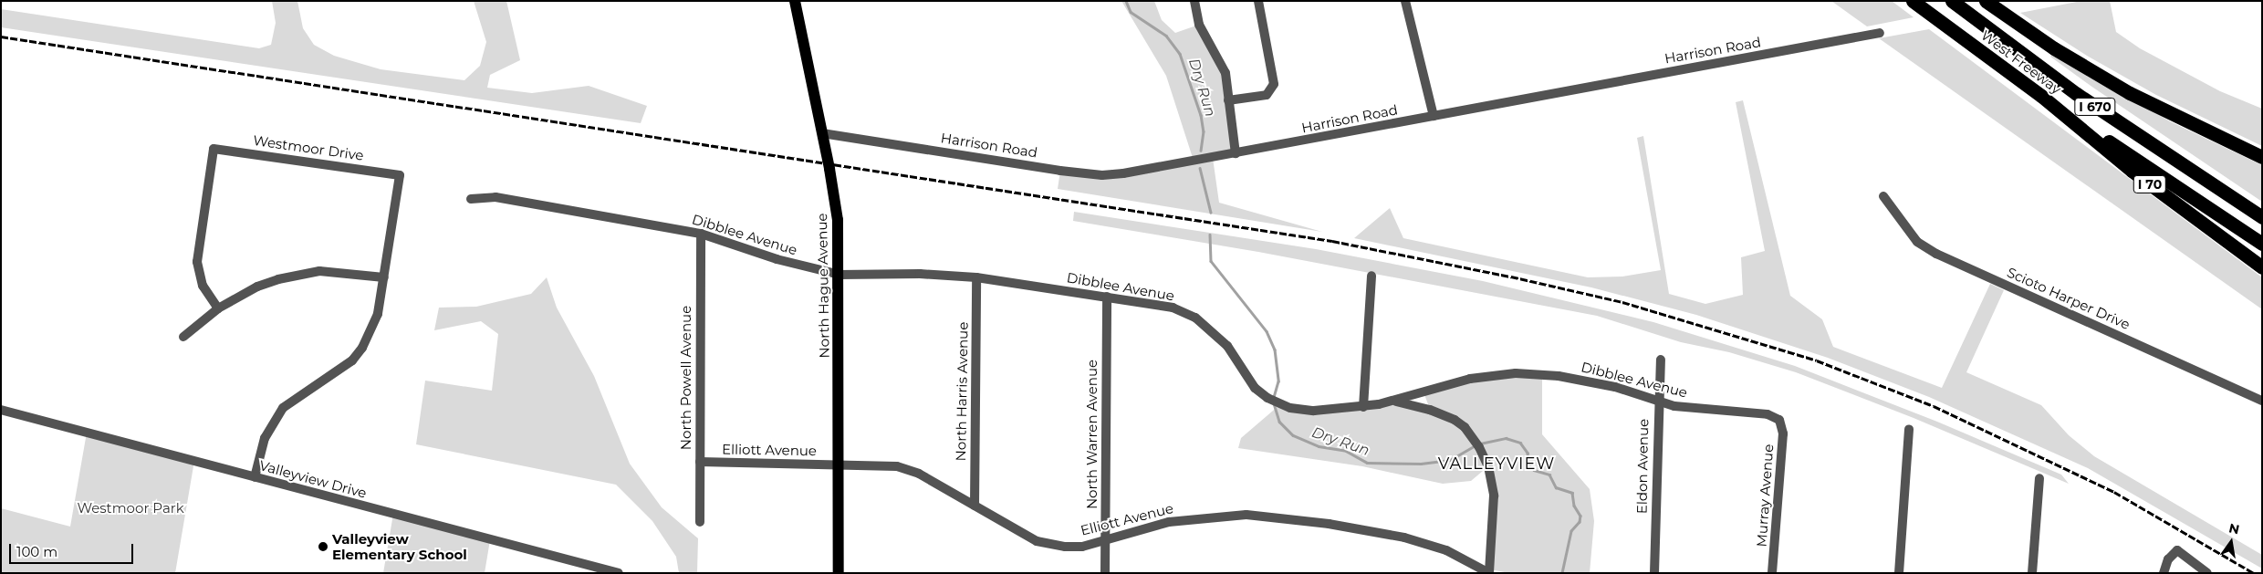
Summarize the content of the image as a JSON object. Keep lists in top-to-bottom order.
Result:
{
  "streets": {
    "highway": ["West Freeway", "I 670", "I 70"],
    "main road": ["North Hague Avenue"],
    "street": [
      "Harrison Road",
      "Westmoor Drive",
      "Dibblee Avenue",
      "Scioto Harper Drive",
      "North Powell Avenue",
      "North Harris Avenue",
      "North Warren Avenue",
      "Elliott Avenue",
      "Eldon Avenue",
      "Valleyview Drive",
      "Murray Avenue"
    ]
  },
  "crossings": [
    ["Harrison Road", "North Hague Avenue"],
    ["West Freeway", "I 670"],
    ["Dibblee Avenue", "North Hague Avenue"],
    ["Dibblee Avenue", "North Powell Avenue"],
    ["Dibblee Avenue", "North Harris Avenue"],
    ["Dibblee Avenue", "North Warren Avenue"],
    ["Dibblee Avenue", "Eldon Avenue"],
    ["Dibblee Avenue", "Murray Avenue"],
    ["North Hague Avenue", "Elliott Avenue"],
    ["North Powell Avenue", "Elliott Avenue"],
    ["North Harris Avenue", "Elliott Avenue"],
    ["North Warren Avenue", "Elliott Avenue"]
  ],
  "districts": ["VALLEYVIEW"],
  "water": ["Dry Run"],
  "parks": ["Westmoor Park"],
  "places": ["Valleyview Elementary School"],
  "scale_bar": "100 m",
  "north": "top"
}
